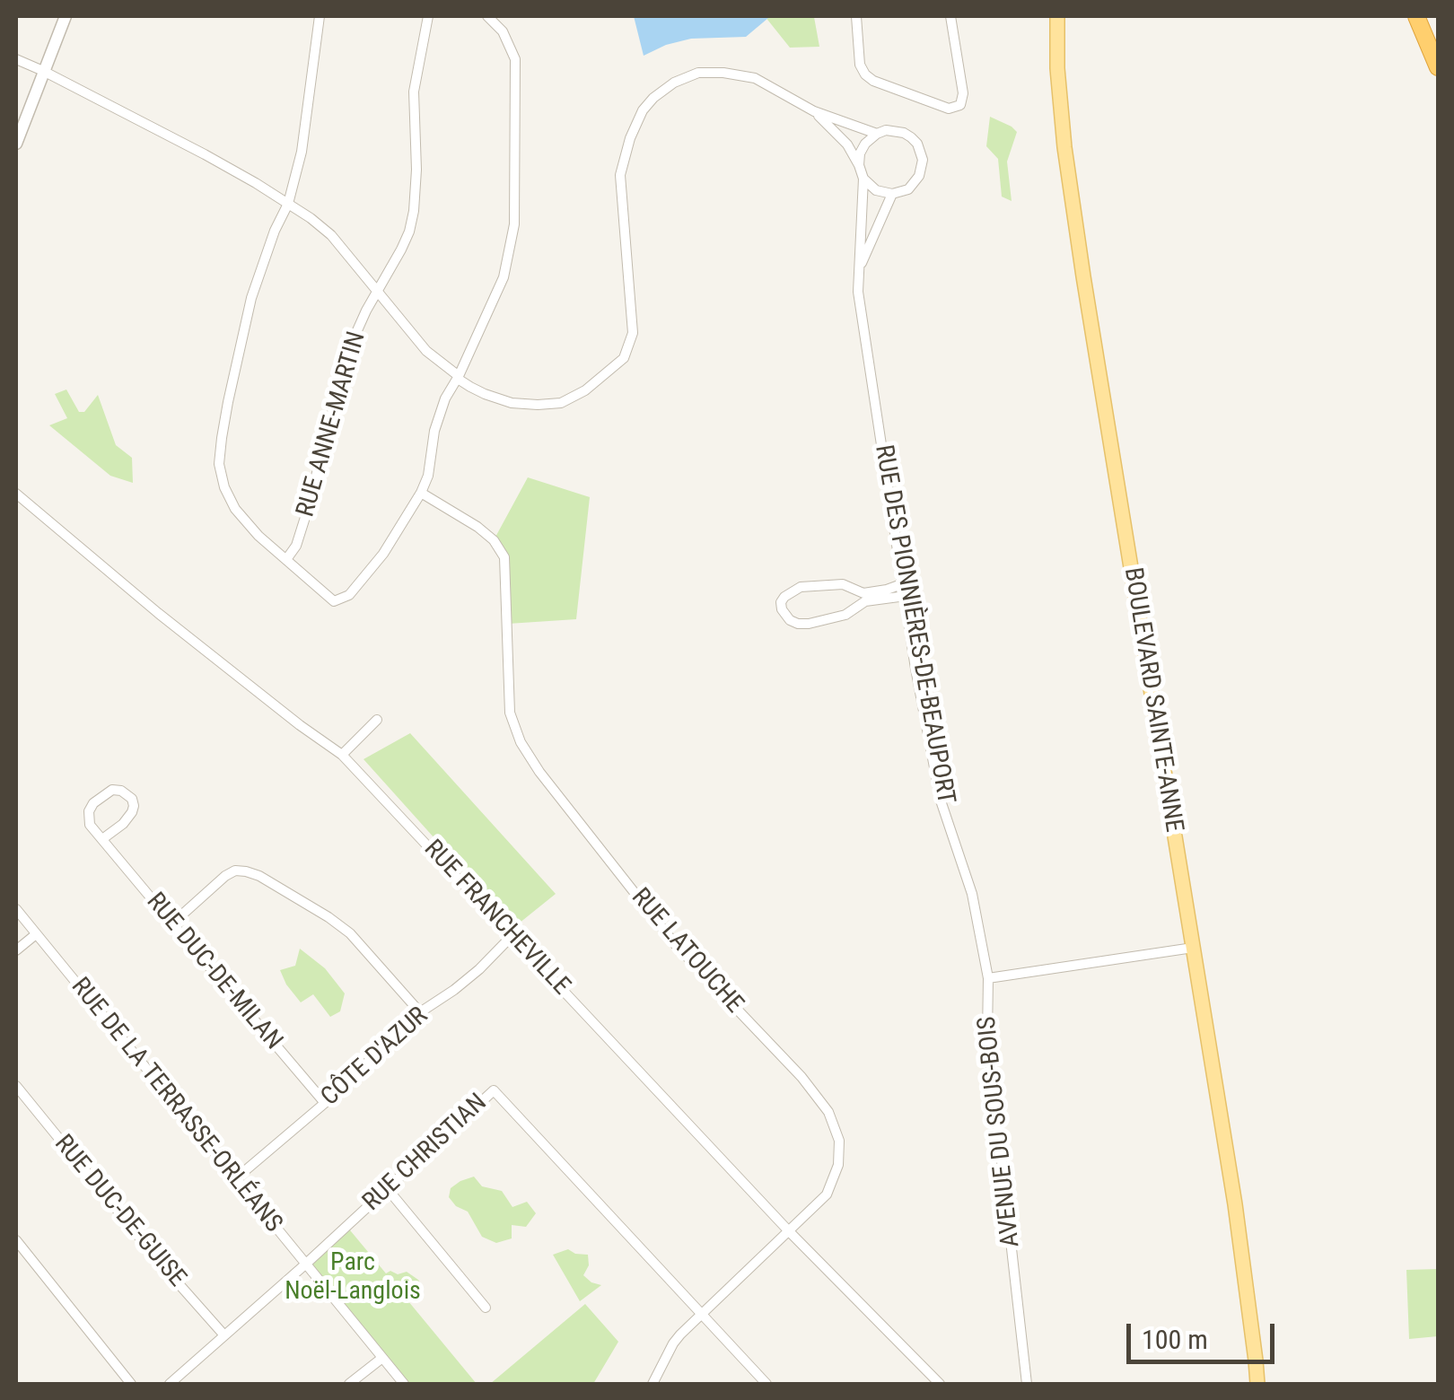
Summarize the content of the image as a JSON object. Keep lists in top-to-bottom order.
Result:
{
  "streets": {
    "main road": ["BOULEVARD SAINTE-ANNE"],
    "street": [
      "RUE ANNE-MARTIN",
      "RUE DES PIONNIÈRES-DE-BEAUPORT",
      "RUE FRANCHEVILLE",
      "RUE LATOUCHE",
      "RUE DUC-DE-MILAN",
      "CÔTE D'AZUR",
      "RUE DE LA TERRASSE-ORLÉANS",
      "AVENUE DU SOUS-BOIS",
      "RUE CHRISTIAN",
      "RUE DUC-DE-GUISE"
    ]
  },
  "crossings": [
    ["RUE ANNE-MARTIN", "RUE DES PIONNIÈRES-DE-BEAUPORT"],
    ["RUE DES PIONNIÈRES-DE-BEAUPORT", "AVENUE DU SOUS-BOIS"],
    ["RUE FRANCHEVILLE", "RUE LATOUCHE"],
    ["RUE FRANCHEVILLE", "CÔTE D'AZUR"],
    ["RUE LATOUCHE", "RUE CHRISTIAN"],
    ["RUE DUC-DE-MILAN", "CÔTE D'AZUR"],
    ["CÔTE D'AZUR", "RUE DE LA TERRASSE-ORLÉANS"],
    ["RUE DE LA TERRASSE-ORLÉANS", "RUE CHRISTIAN"],
    ["RUE CHRISTIAN", "RUE DUC-DE-GUISE"]
  ],
  "parks": ["Parc Noël-Langlois"],
  "scale_bar": "100 m"
}
